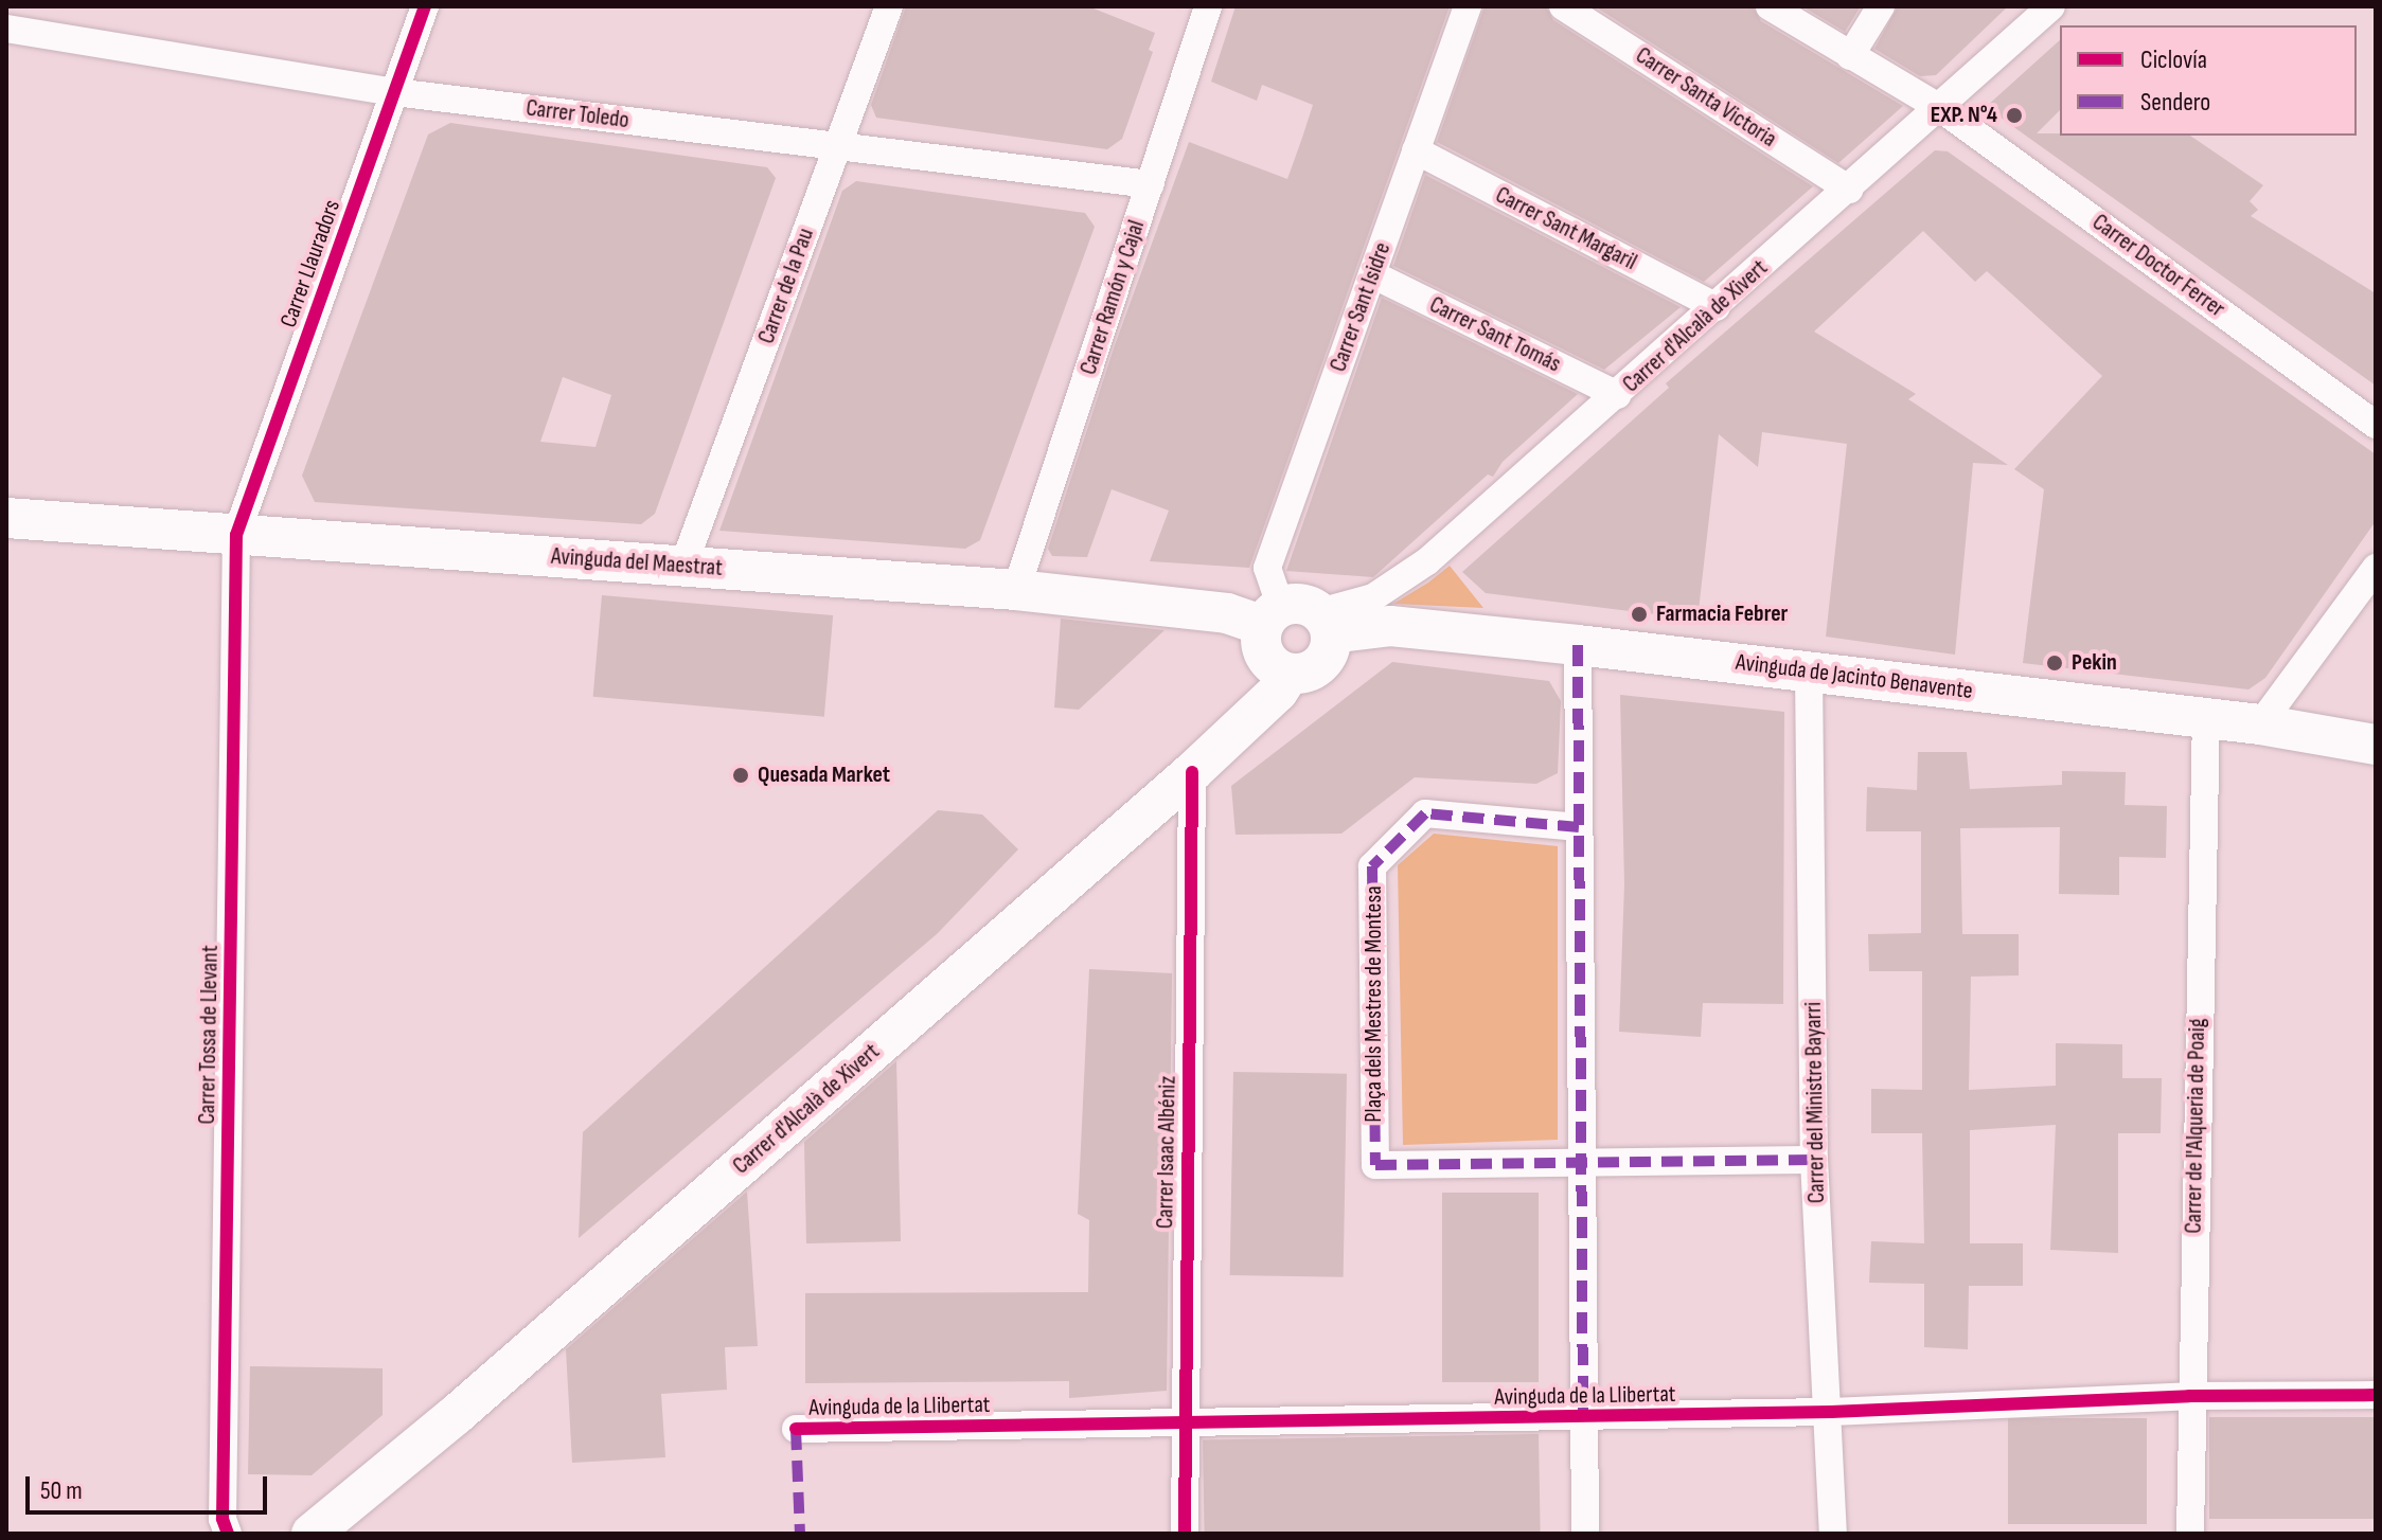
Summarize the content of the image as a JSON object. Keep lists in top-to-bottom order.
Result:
{
  "streets": {
    "street": [
      "Carrer Santa Victoria",
      "Carrer Toledo",
      "Carrer Sant Margaril",
      "Carrer Llauradors",
      "Carrer Doctor Ferrer",
      "Carrer de la Pau",
      "Carrer Ramón y Cajal",
      "Carrer Sant Isidre",
      "Carrer d'Alcalà de Xivert",
      "Carrer Sant Tomás",
      "Avinguda del Maestrat",
      "Avinguda de Jacinto Benavente",
      "Plaça dels Mestres de Montesa",
      "Carrer Tossa de Llevant",
      "Carrer del Ministre Bayarri",
      "Carrer de l'Alqueria de Poaig",
      "Carrer Isaac Albéniz",
      "Avinguda de la Llibertat"
    ]
  },
  "crossings": [
    ["Carrer Santa Victoria", "Carrer d'Alcalà de Xivert"],
    ["Carrer Toledo", "Carrer Llauradors"],
    ["Carrer Toledo", "Carrer de la Pau"],
    ["Carrer Toledo", "Carrer Ramón y Cajal"],
    ["Carrer Sant Margaril", "Carrer Sant Isidre"],
    ["Carrer Sant Margaril", "Carrer d'Alcalà de Xivert"],
    ["Carrer Llauradors", "Avinguda del Maestrat"],
    ["Carrer Llauradors", "Carrer Tossa de Llevant"],
    ["Carrer Doctor Ferrer", "Carrer d'Alcalà de Xivert"],
    ["Carrer de la Pau", "Avinguda del Maestrat"],
    ["Carrer Ramón y Cajal", "Avinguda del Maestrat"],
    ["Carrer Sant Isidre", "Carrer d'Alcalà de Xivert"],
    ["Carrer Sant Isidre", "Carrer Sant Tomás"],
    ["Carrer Sant Isidre", "Avinguda del Maestrat"],
    ["Carrer Sant Isidre", "Avinguda de Jacinto Benavente"],
    ["Carrer d'Alcalà de Xivert", "Carrer Sant Tomás"],
    ["Carrer d'Alcalà de Xivert", "Avinguda del Maestrat"],
    ["Carrer d'Alcalà de Xivert", "Avinguda de Jacinto Benavente"],
    ["Carrer d'Alcalà de Xivert", "Carrer Isaac Albéniz"],
    ["Avinguda del Maestrat", "Avinguda de Jacinto Benavente"],
    ["Avinguda del Maestrat", "Carrer Tossa de Llevant"],
    ["Avinguda de Jacinto Benavente", "Carrer del Ministre Bayarri"],
    ["Avinguda de Jacinto Benavente", "Carrer de l'Alqueria de Poaig"],
    ["Plaça dels Mestres de Montesa", "Carrer del Ministre Bayarri"],
    ["Carrer del Ministre Bayarri", "Avinguda de la Llibertat"],
    ["Carrer de l'Alqueria de Poaig", "Avinguda de la Llibertat"],
    ["Carrer Isaac Albéniz", "Avinguda de la Llibertat"]
  ],
  "places": [
    "EXP. N°4",
    "Farmacia Febrer",
    "Pekin",
    "Quesada Market"
  ],
  "legend": ["Ciclovía", "Sendero"],
  "scale_bar": "50 m"
}
